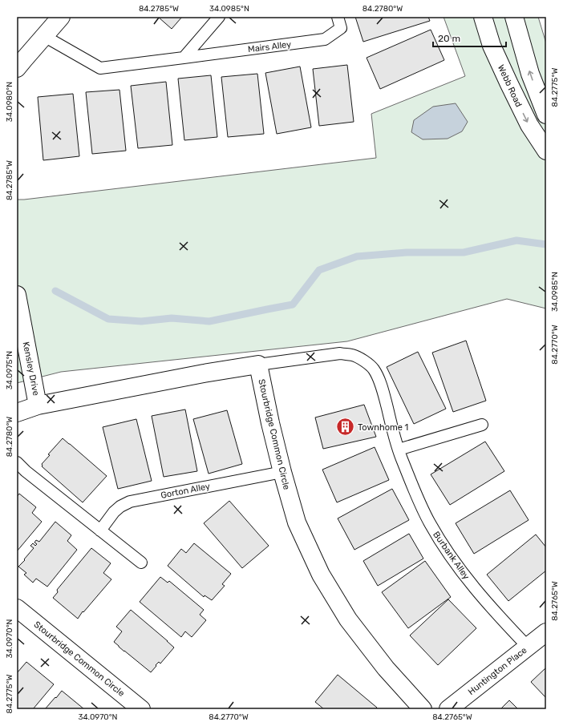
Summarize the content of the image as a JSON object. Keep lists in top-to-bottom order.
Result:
{
  "streets": {
    "street": [
      "Webb Road",
      "Kensley Drive",
      "Stourbridge Common Circle",
      "Huntington Place"
    ],
    "lane": ["Mairs Alley", "Gorton Alley", "Burbank Alley"]
  },
  "crossings": [
    ["Stourbridge Common Circle", "Gorton Alley"],
    ["Stourbridge Common Circle", "Burbank Alley"],
    ["Burbank Alley", "Huntington Place"]
  ],
  "places": {
    "building": ["Townhome 1"]
  },
  "scale_bar": "20 m",
  "coordinates": [
    "84.2785°W",
    "34.0985°N",
    "84.2780°W",
    "84.2775°W",
    "34.0980°N",
    "84.2770°W",
    "34.0975°N",
    "84.2765°W",
    "34.0970°N"
  ]
}
